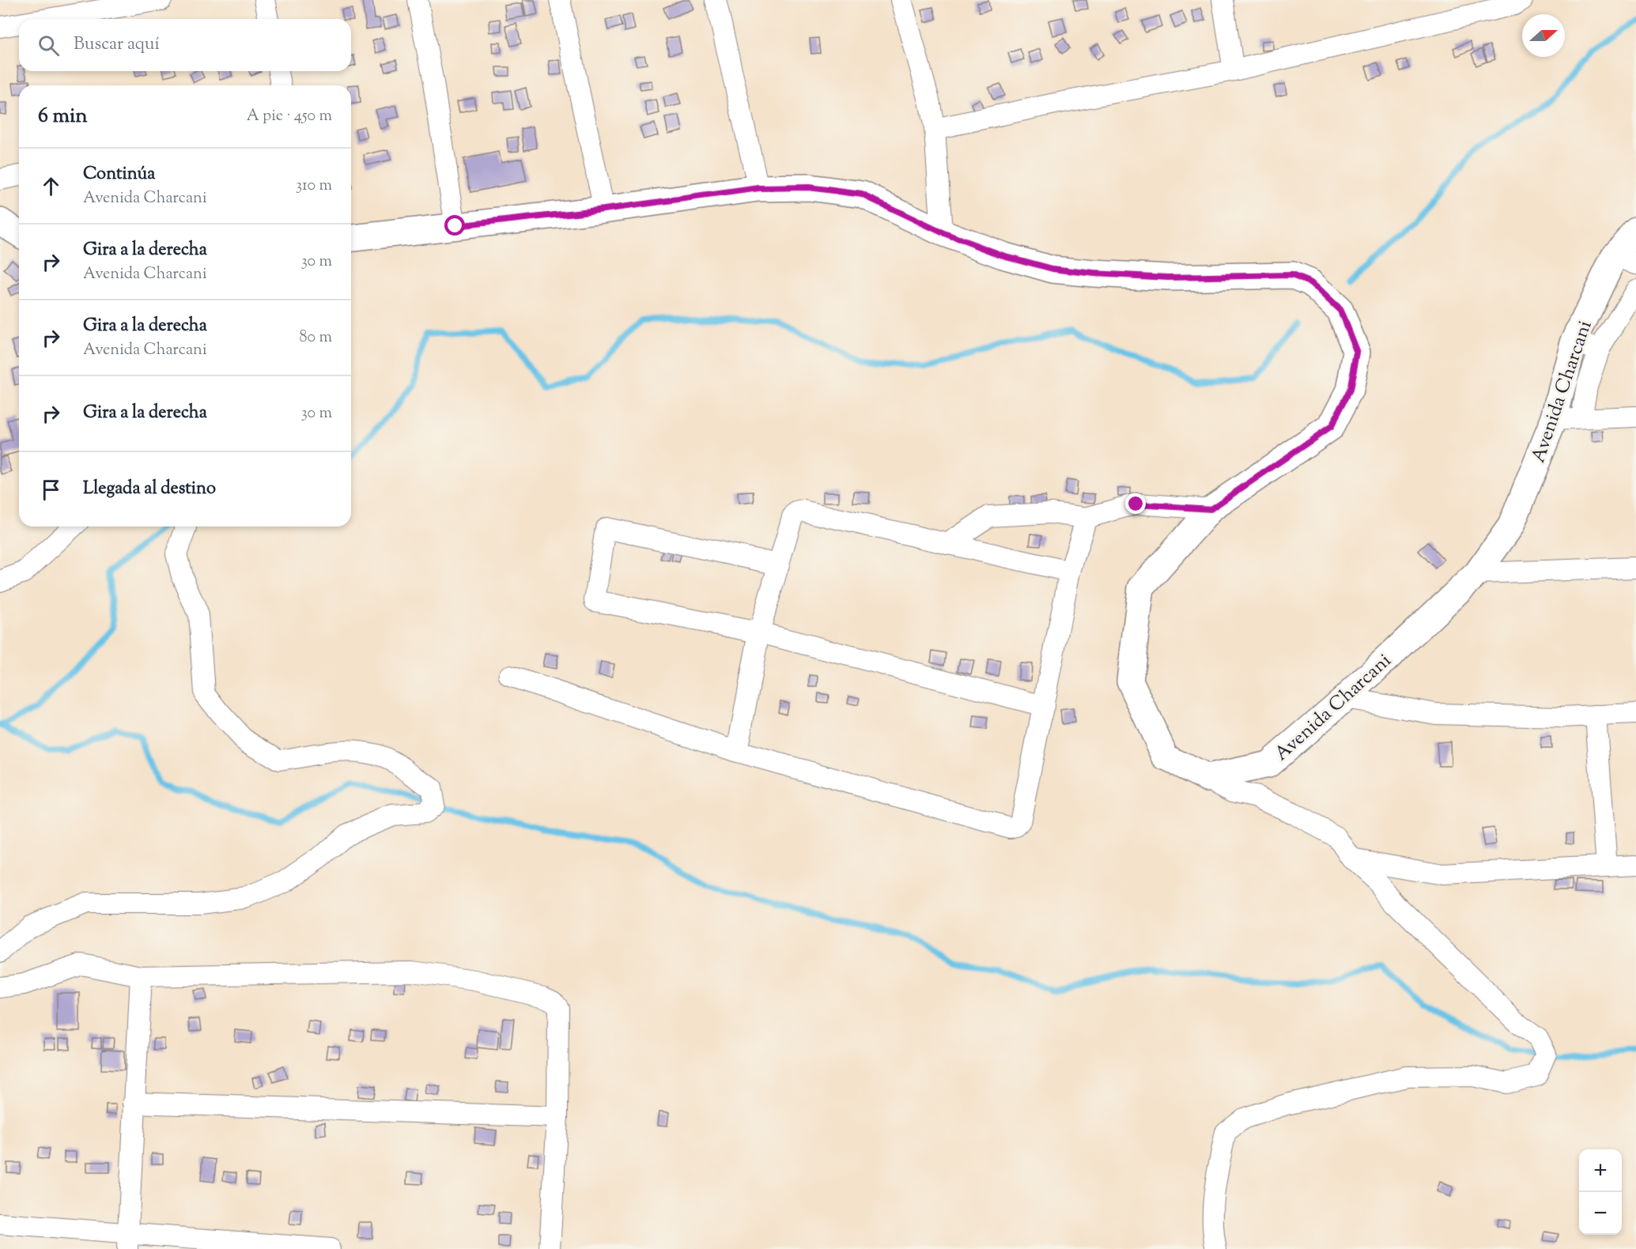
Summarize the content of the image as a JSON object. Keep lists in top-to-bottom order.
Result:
{
  "streets": {
    "main road": ["Avenida Charcani"]
  },
  "north": "right",
  "page": {
    "search": "Buscar aquí",
    "heading": ["6 min", "A pie · 450 m"],
    "list": [
      ["Continúa", "Avenida Charcani", "310 m"],
      ["Gira a la derecha", "Avenida Charcani", "30 m"],
      ["Gira a la derecha", "Avenida Charcani", "80 m"],
      ["Gira a la derecha", "30 m"],
      "Llegada al destino"
    ],
    "map_buttons": ["+", "−"]
  }
}
